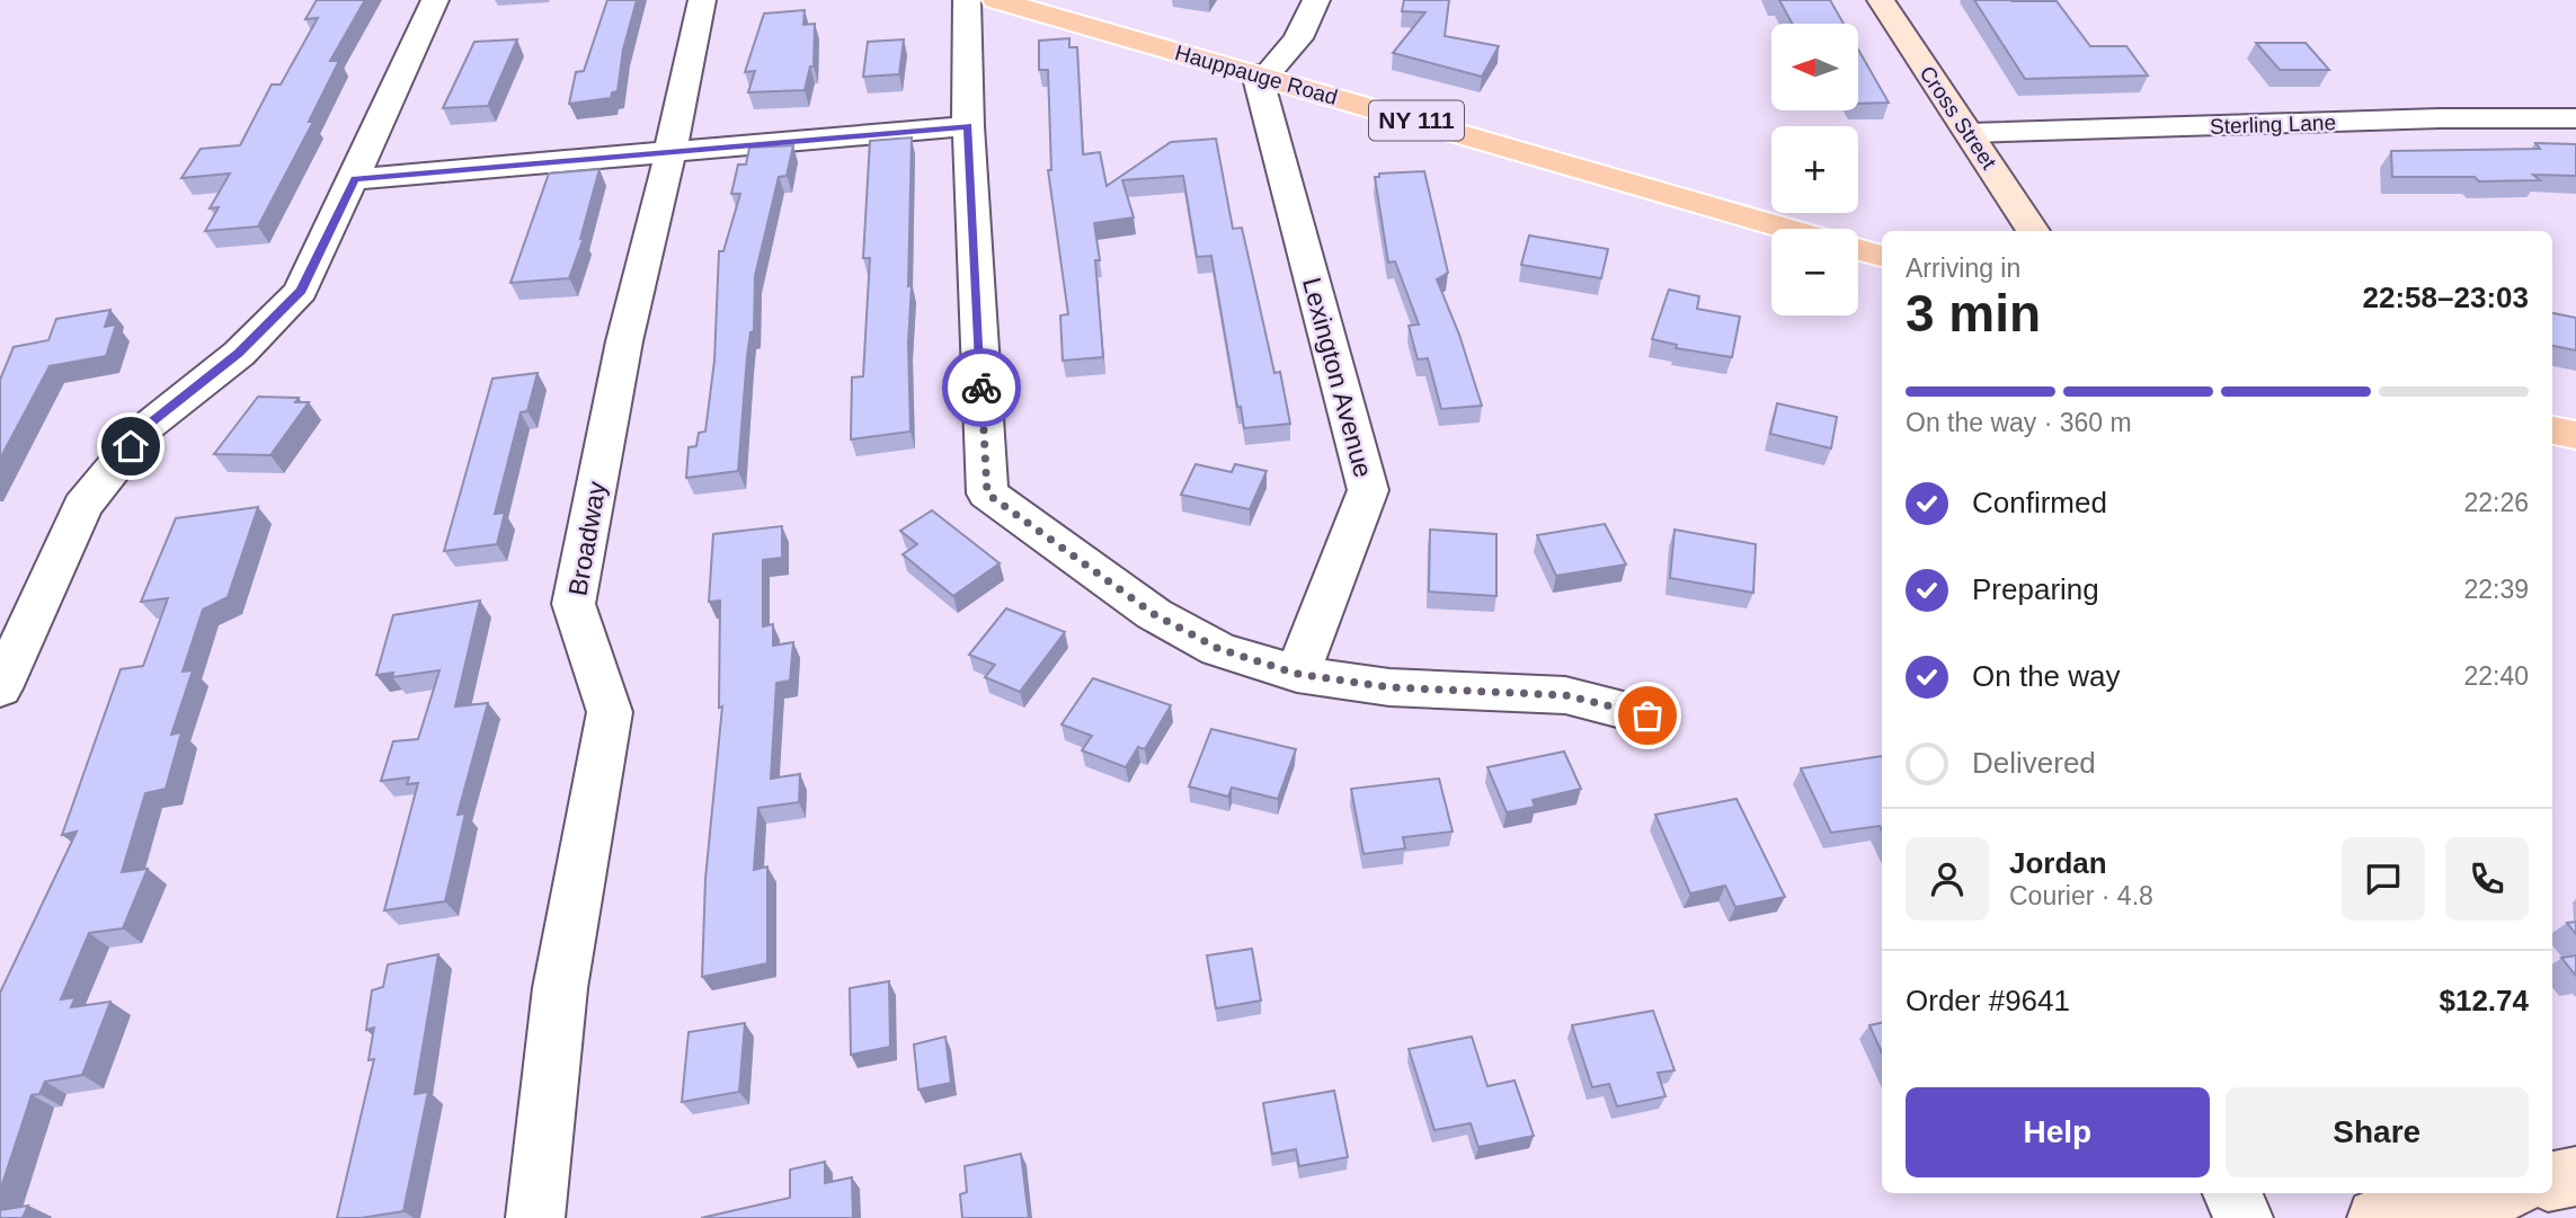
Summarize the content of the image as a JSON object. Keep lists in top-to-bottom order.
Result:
{
  "streets": {
    "main road": ["Hauppauge Road", "NY 111"],
    "street": [
      "Cross Street",
      "Sterling Lane",
      "Lexington Avenue",
      "Broadway"
    ]
  },
  "crossings": [
    ["Hauppauge Road", "Lexington Avenue"],
    ["Cross Street", "Sterling Lane"]
  ],
  "north": "left",
  "page": {
    "map_buttons": ["+", "−"],
    "heading": ["3 min", "Arriving in", "22:58–23:03"],
    "panel": [
      "Jordan",
      "Courier · 4.8",
      "Order #9641",
      "$12.74"
    ],
    "bar": "On the way · 360 m",
    "list": [
      ["Confirmed", "22:26"],
      ["Preparing", "22:39"],
      ["On the way", "22:40"],
      "Delivered"
    ],
    "buttons": ["Help", "Share"]
  }
}
